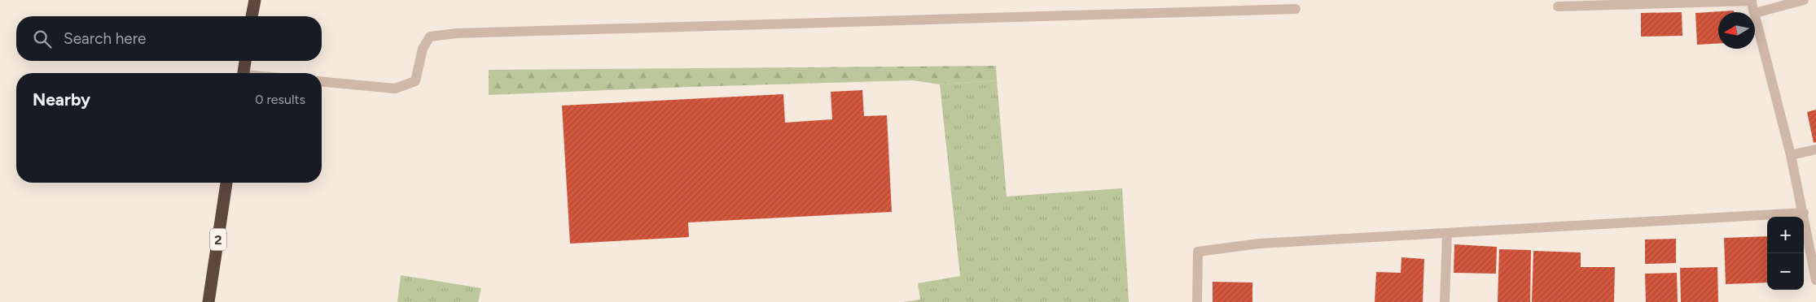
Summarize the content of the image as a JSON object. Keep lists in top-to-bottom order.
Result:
{
  "streets": {
    "highway": ["2"]
  },
  "north": "left",
  "page": {
    "search": "Search here",
    "heading": ["Nearby", "0 results"],
    "map_buttons": ["+", "−"]
  }
}
